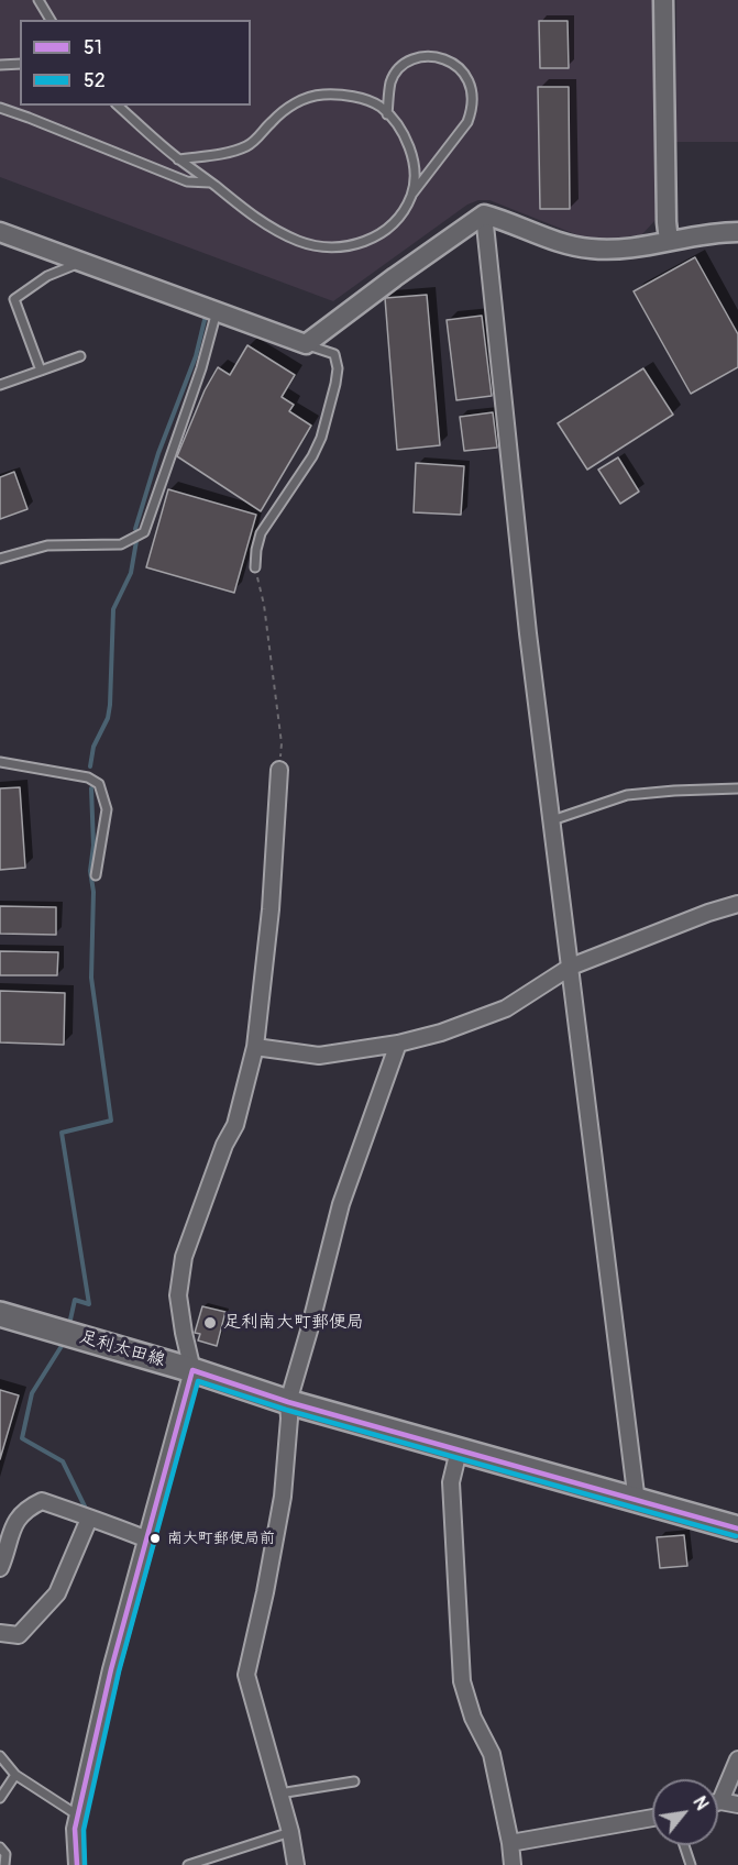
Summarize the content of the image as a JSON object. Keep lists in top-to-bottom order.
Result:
{
  "streets": {
    "main road": ["足利太田線"]
  },
  "places": ["足利南大町郵便局", "南大町郵便局前"],
  "lines": ["transit line 51", "transit line 52"],
  "legend": ["51", "52"],
  "north": "top right"
}
